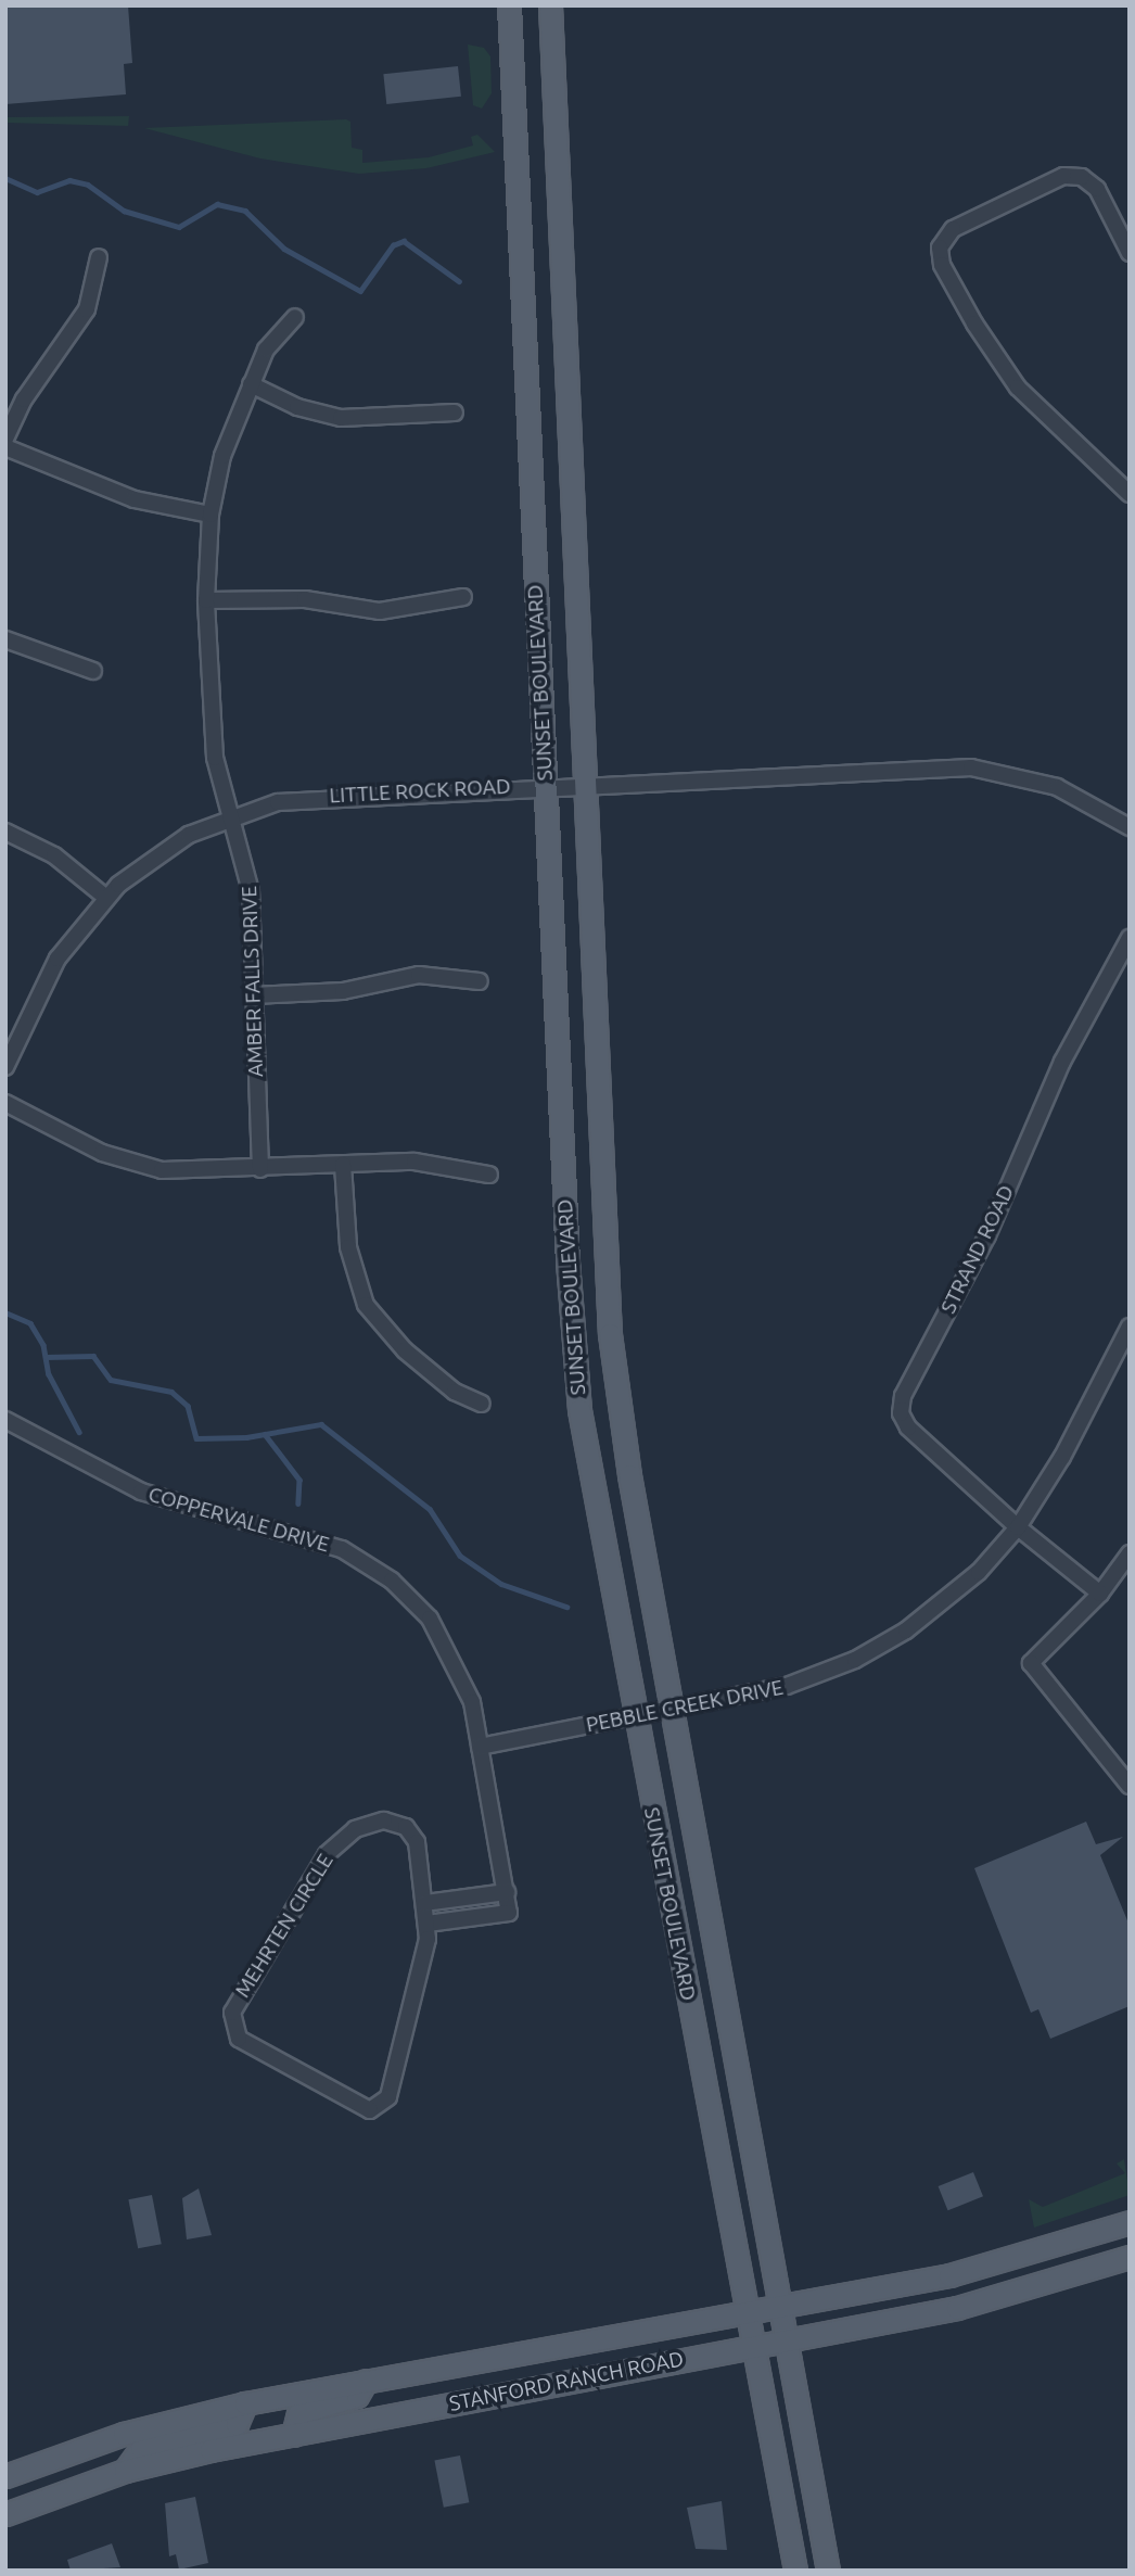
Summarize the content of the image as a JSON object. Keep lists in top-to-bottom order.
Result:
{
  "streets": {
    "main road": ["SUNSET BOULEVARD", "STANFORD RANCH ROAD"],
    "street": [
      "LITTLE ROCK ROAD",
      "AMBER FALLS DRIVE",
      "STRAND ROAD",
      "COPPERVALE DRIVE",
      "PEBBLE CREEK DRIVE",
      "MEHRTEN CIRCLE"
    ]
  },
  "crossings": [
    ["SUNSET BOULEVARD", "LITTLE ROCK ROAD"],
    ["SUNSET BOULEVARD", "PEBBLE CREEK DRIVE"],
    ["SUNSET BOULEVARD", "STANFORD RANCH ROAD"],
    ["LITTLE ROCK ROAD", "AMBER FALLS DRIVE"],
    ["STRAND ROAD", "PEBBLE CREEK DRIVE"],
    ["COPPERVALE DRIVE", "PEBBLE CREEK DRIVE"]
  ]
}
